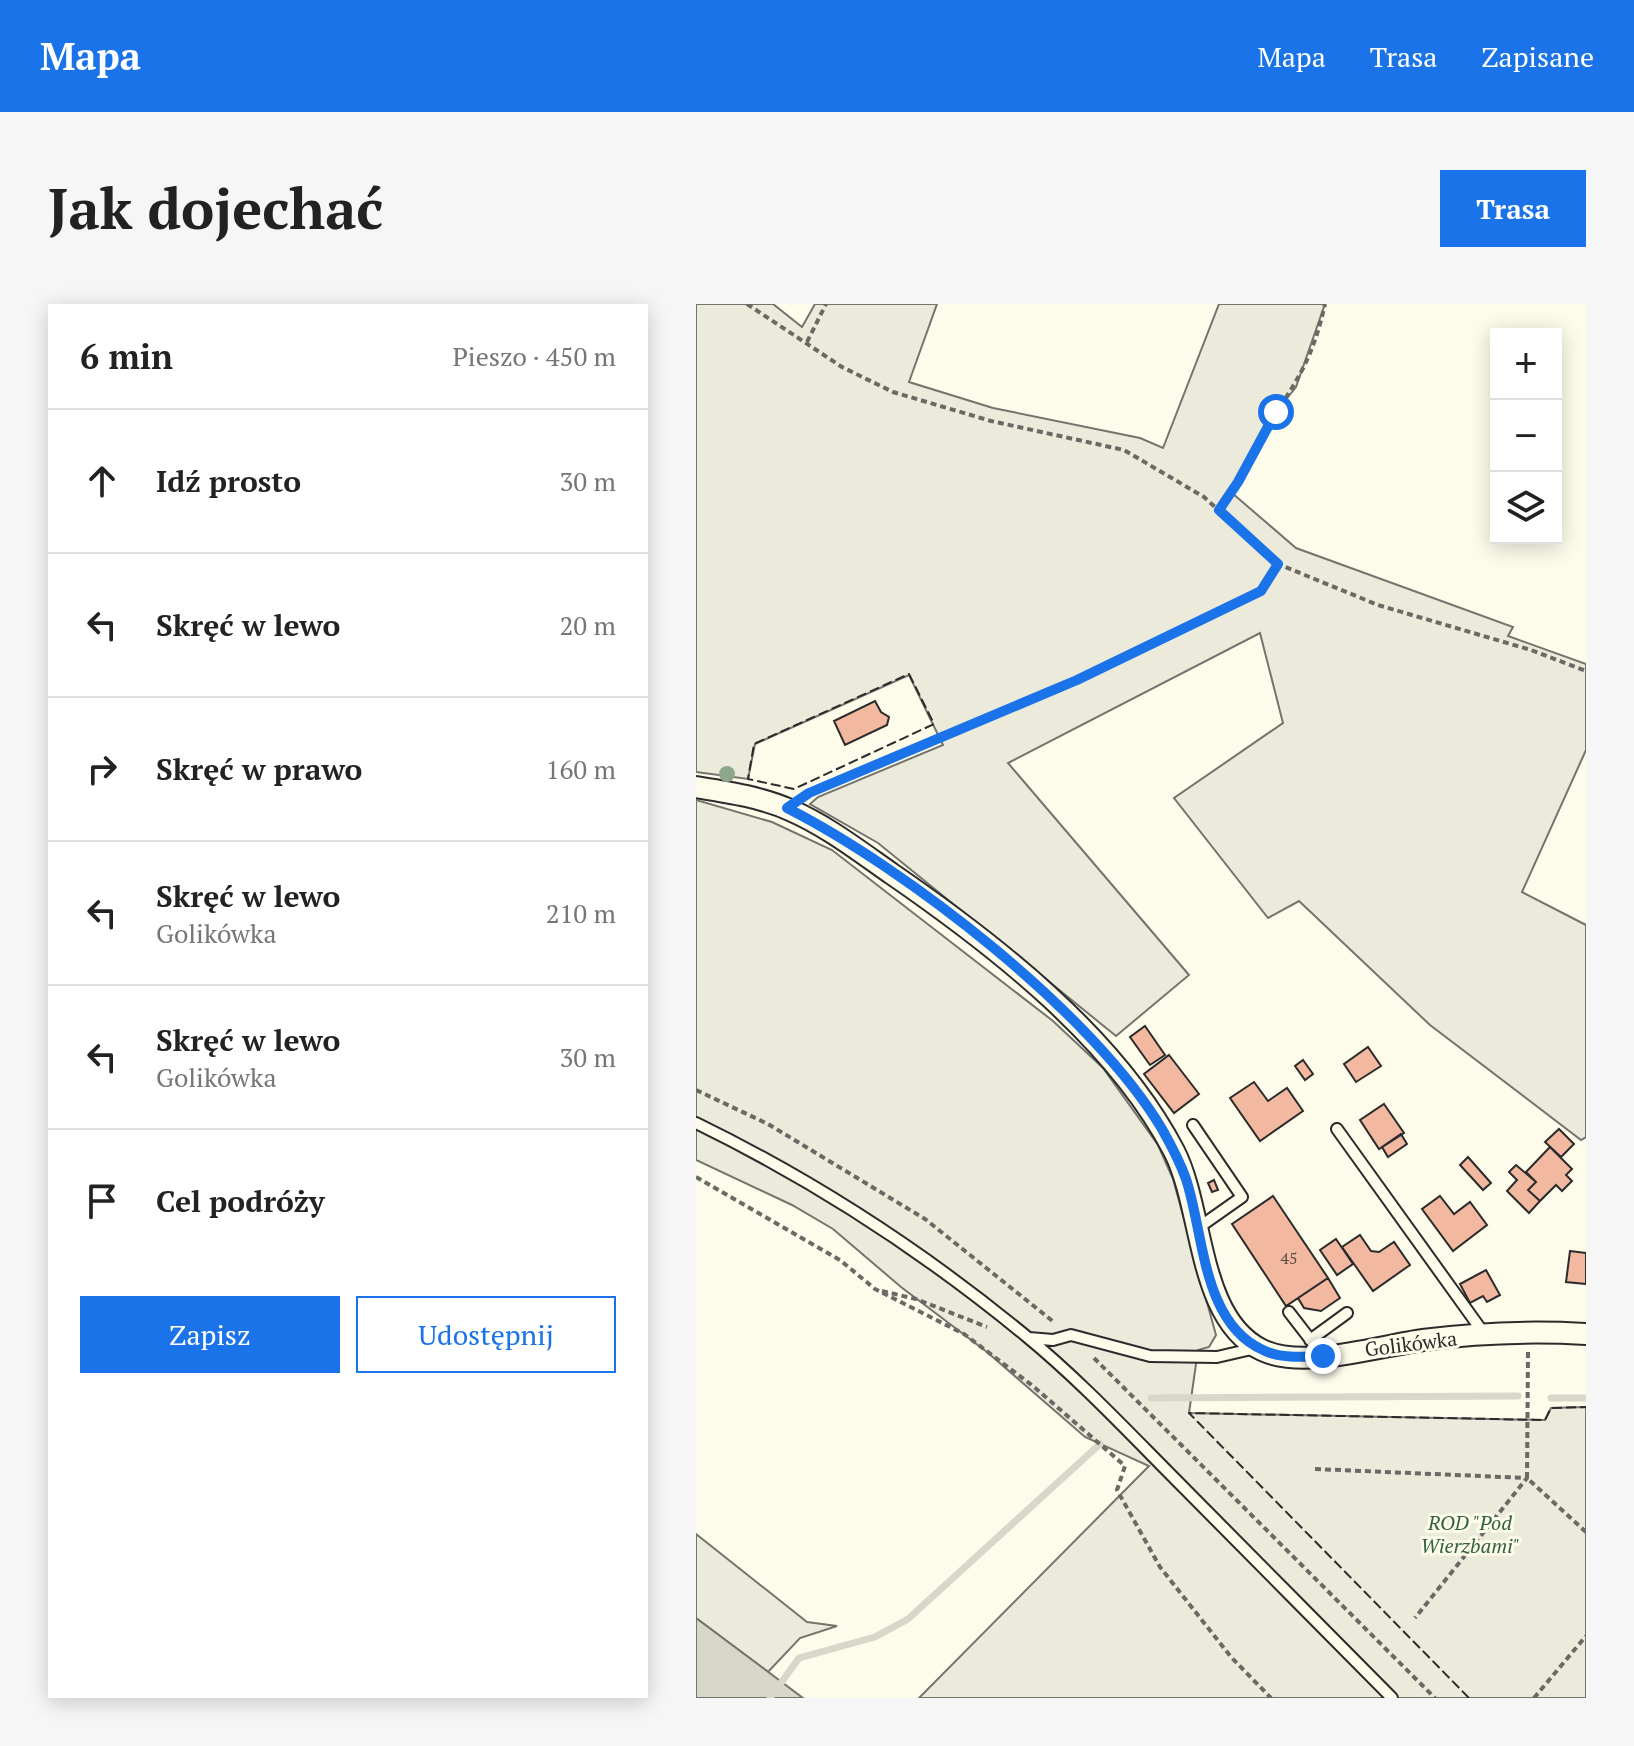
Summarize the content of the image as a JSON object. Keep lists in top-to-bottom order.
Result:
{
  "streets": {
    "street": ["Golikówka"]
  },
  "parks": ["ROD \"Pod Wierzbami\""],
  "house_numbers": ["45"],
  "page": {
    "header": "Mapa",
    "nav": ["Mapa", "Trasa", "Zapisane"],
    "buttons": [
      "Trasa",
      ["Zapisz", "Udostępnij"]
    ],
    "title": "Jak dojechać",
    "heading": ["6 min", "Pieszo · 450 m"],
    "map_buttons": ["+", "−"],
    "list": [
      ["Idź prosto", "30 m"],
      ["Skręć w lewo", "20 m"],
      ["Skręć w prawo", "160 m"],
      ["Skręć w lewo", "Golikówka", "210 m"],
      ["Skręć w lewo", "Golikówka", "30 m"],
      "Cel podróży"
    ]
  }
}
